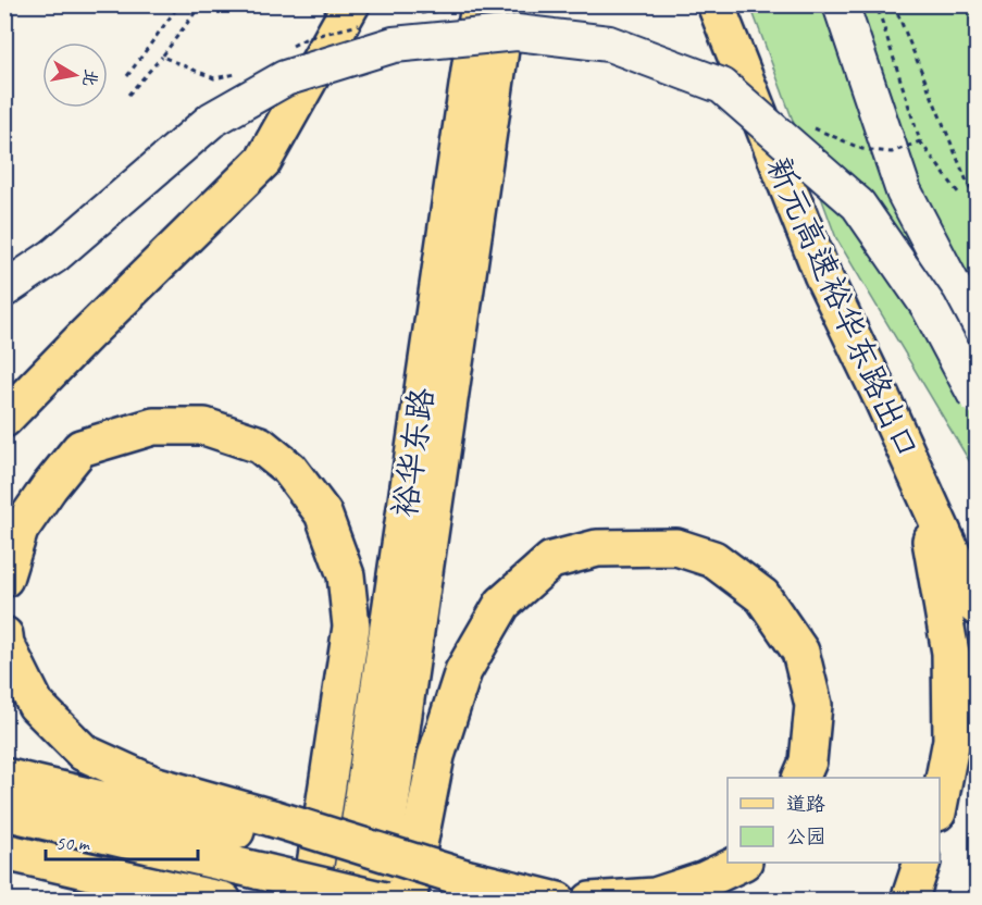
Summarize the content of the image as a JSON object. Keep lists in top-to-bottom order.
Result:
{
  "streets": {
    "main road": ["新元高速裕华东路出口", "裕华东路"]
  },
  "legend": ["道路", "公园"],
  "scale_bar": "50 m",
  "north": "right"
}
